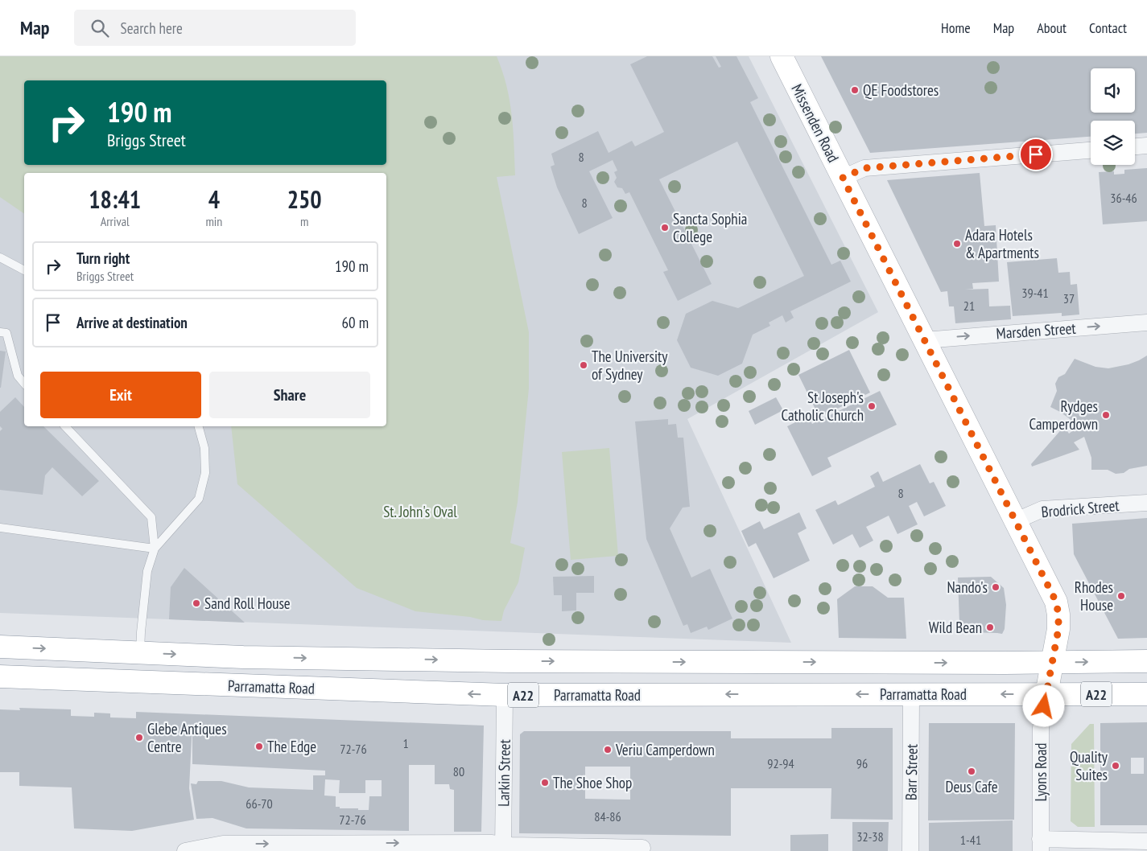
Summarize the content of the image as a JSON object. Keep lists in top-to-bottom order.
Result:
{
  "streets": {
    "main road": ["Missenden Road", "Parramatta Road", "A22"],
    "street": [
      "Marsden Street",
      "Brodrick Street",
      "Barr Street",
      "Lyons Road",
      "Larkin Street"
    ]
  },
  "crossings": [
    ["Missenden Road", "Marsden Street"],
    ["Missenden Road", "Brodrick Street"],
    ["Missenden Road", "Parramatta Road"],
    ["Missenden Road", "Lyons Road"],
    ["Parramatta Road", "Barr Street"],
    ["Parramatta Road", "Lyons Road"],
    ["Parramatta Road", "Larkin Street"]
  ],
  "one_way": ["Marsden Street"],
  "parks": ["St. John's Oval"],
  "places": [
    "QE Foodstores",
    "Sancta Sophia College",
    "Adara Hotels & Apartments",
    "The University of Sydney",
    "St Joseph's Catholic Church",
    "Rydges Camperdown",
    "Nando's",
    "Rhodes House",
    "Sand Roll House",
    "Wild Bean",
    "Glebe Antiques Centre",
    "The Edge",
    "Veriu Camperdown",
    "Quality Suites",
    "Deus Cafe",
    "The Shoe Shop"
  ],
  "house_numbers": [
    "8",
    "36-46",
    "8",
    "39-41",
    "37",
    "21",
    "8",
    "1",
    "72-76",
    "92-94",
    "96",
    "80",
    "66-70",
    "84-86",
    "72-76",
    "32-38",
    "1-41"
  ],
  "page": {
    "header": "Map",
    "search": "Search here",
    "nav": [
      "Home",
      "Map",
      "About",
      "Contact"
    ],
    "turn": ["190 m", "Briggs Street"],
    "eta": [
      "18:41",
      "Arrival",
      "4",
      "min",
      "250",
      "m"
    ],
    "list": [
      {
        "name": "Turn right",
        "note": "Briggs Street",
        "value": "190 m"
      },
      {
        "name": "Arrive at destination",
        "value": "60 m"
      }
    ],
    "buttons": ["Exit", "Share"]
  }
}
